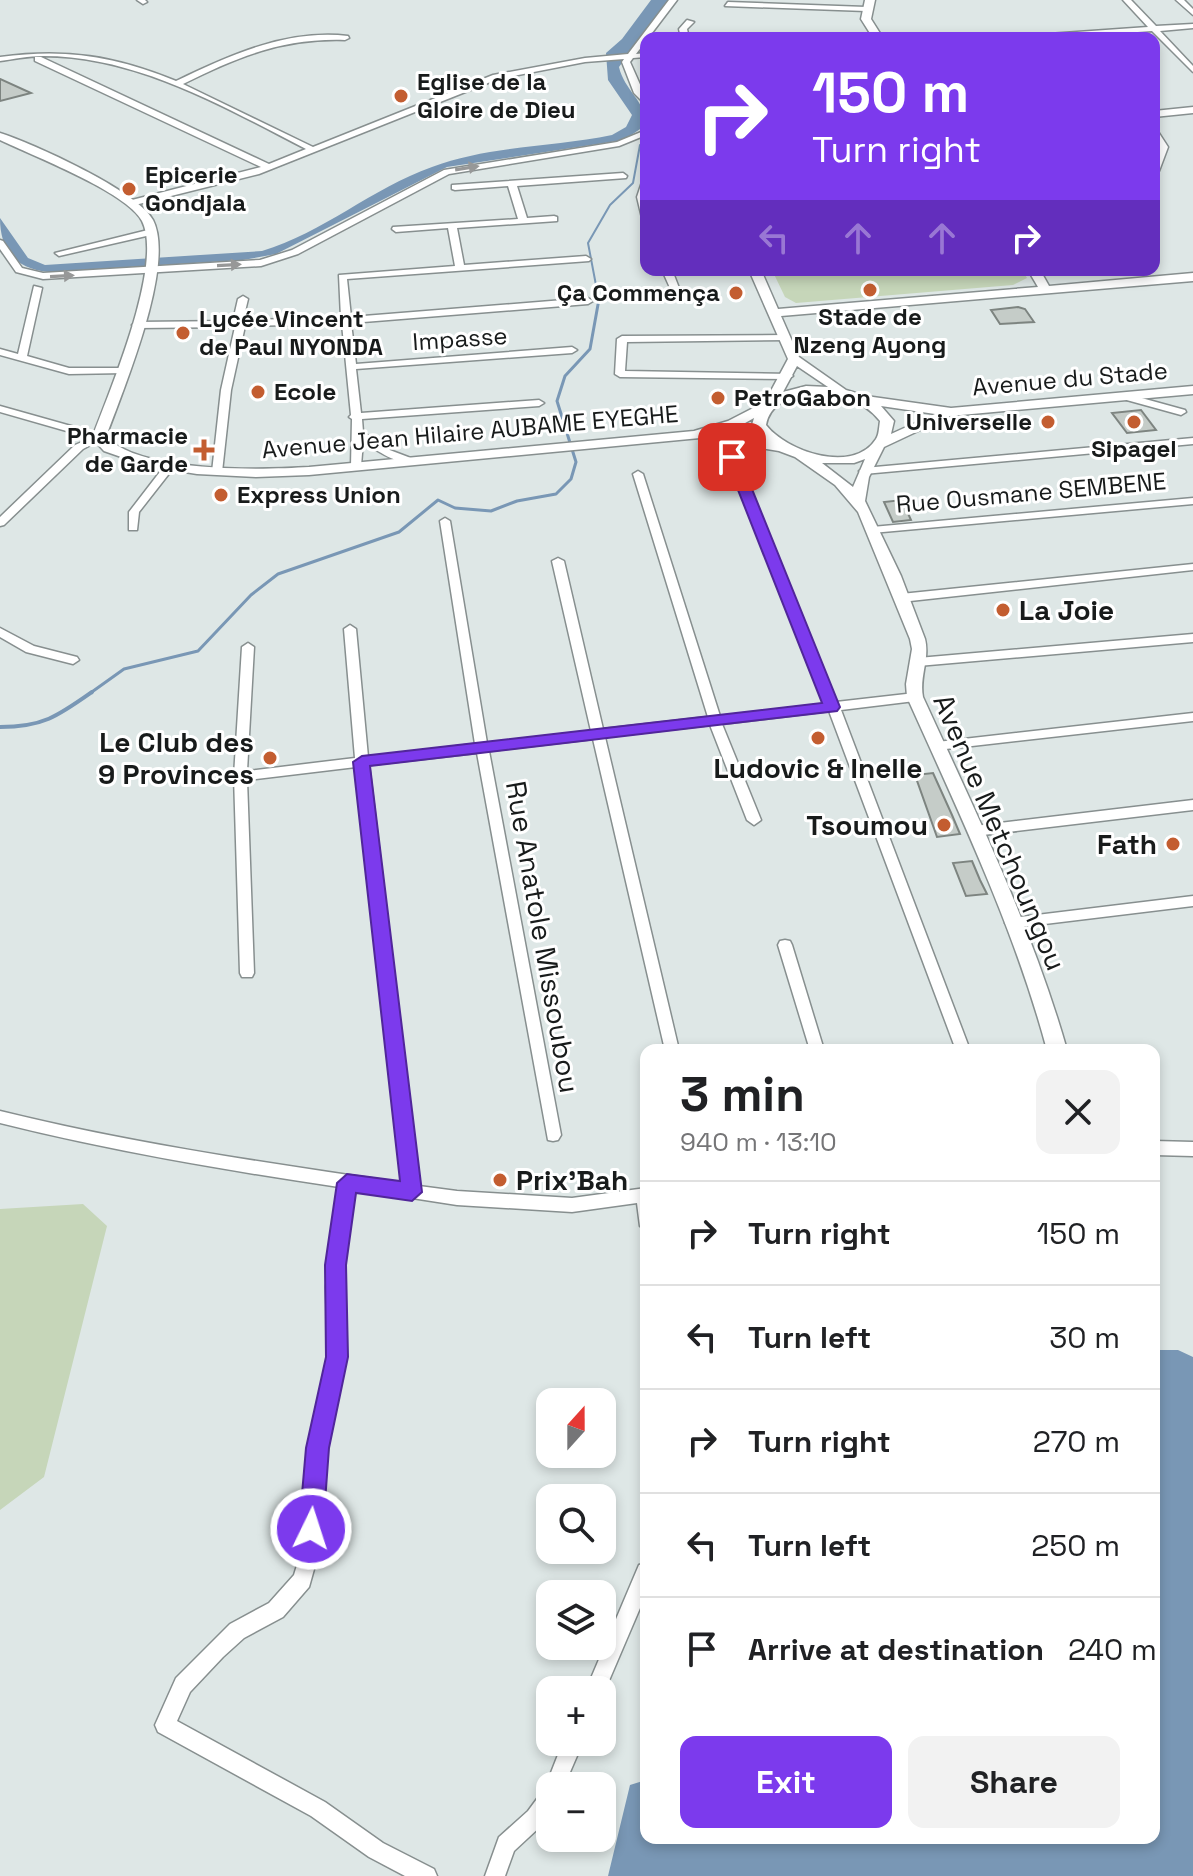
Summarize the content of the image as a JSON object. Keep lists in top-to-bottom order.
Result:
{
  "streets": {
    "main road": ["Avenue du Stade", "Avenue Jean Hilaire AUBAME EYEGHE", "Avenue Metchoungou"],
    "street": ["Impasse", "Rue Ousmane SEMBENE", "Rue Anatole Missoubou"]
  },
  "crossings": [
    ["Rue Ousmane SEMBENE", "Avenue Metchoungou"]
  ],
  "places": {
    "other": [
      "Eglise de la Gloire de Dieu",
      "Epicerie Gondjala",
      "Stade de Nzeng Ayong",
      "Ça Commença",
      "Lycée Vincent de Paul NYONDA",
      "Ecole",
      "PetroGabon",
      "Universelle",
      "Sipagel",
      "Express Union",
      "La Joie",
      "Ludovic & Inelle",
      "Le Club des 9 Provinces",
      "Tsoumou",
      "Fath",
      "Prix'Bah"
    ],
    "health": ["Pharmacie de Garde"]
  },
  "north": "top",
  "page": {
    "turn": ["150 m", "Turn right"],
    "heading": ["3 min", "940 m · 13:10"],
    "list": [
      {
        "name": "Turn right",
        "value": "150 m"
      },
      {
        "name": "Turn left",
        "value": "30 m"
      },
      {
        "name": "Turn right",
        "value": "270 m"
      },
      {
        "name": "Turn left",
        "value": "250 m"
      },
      {
        "name": "Arrive at destination",
        "value": "240 m"
      }
    ],
    "map_buttons": ["+", "−"],
    "buttons": ["Exit", "Share"]
  }
}
